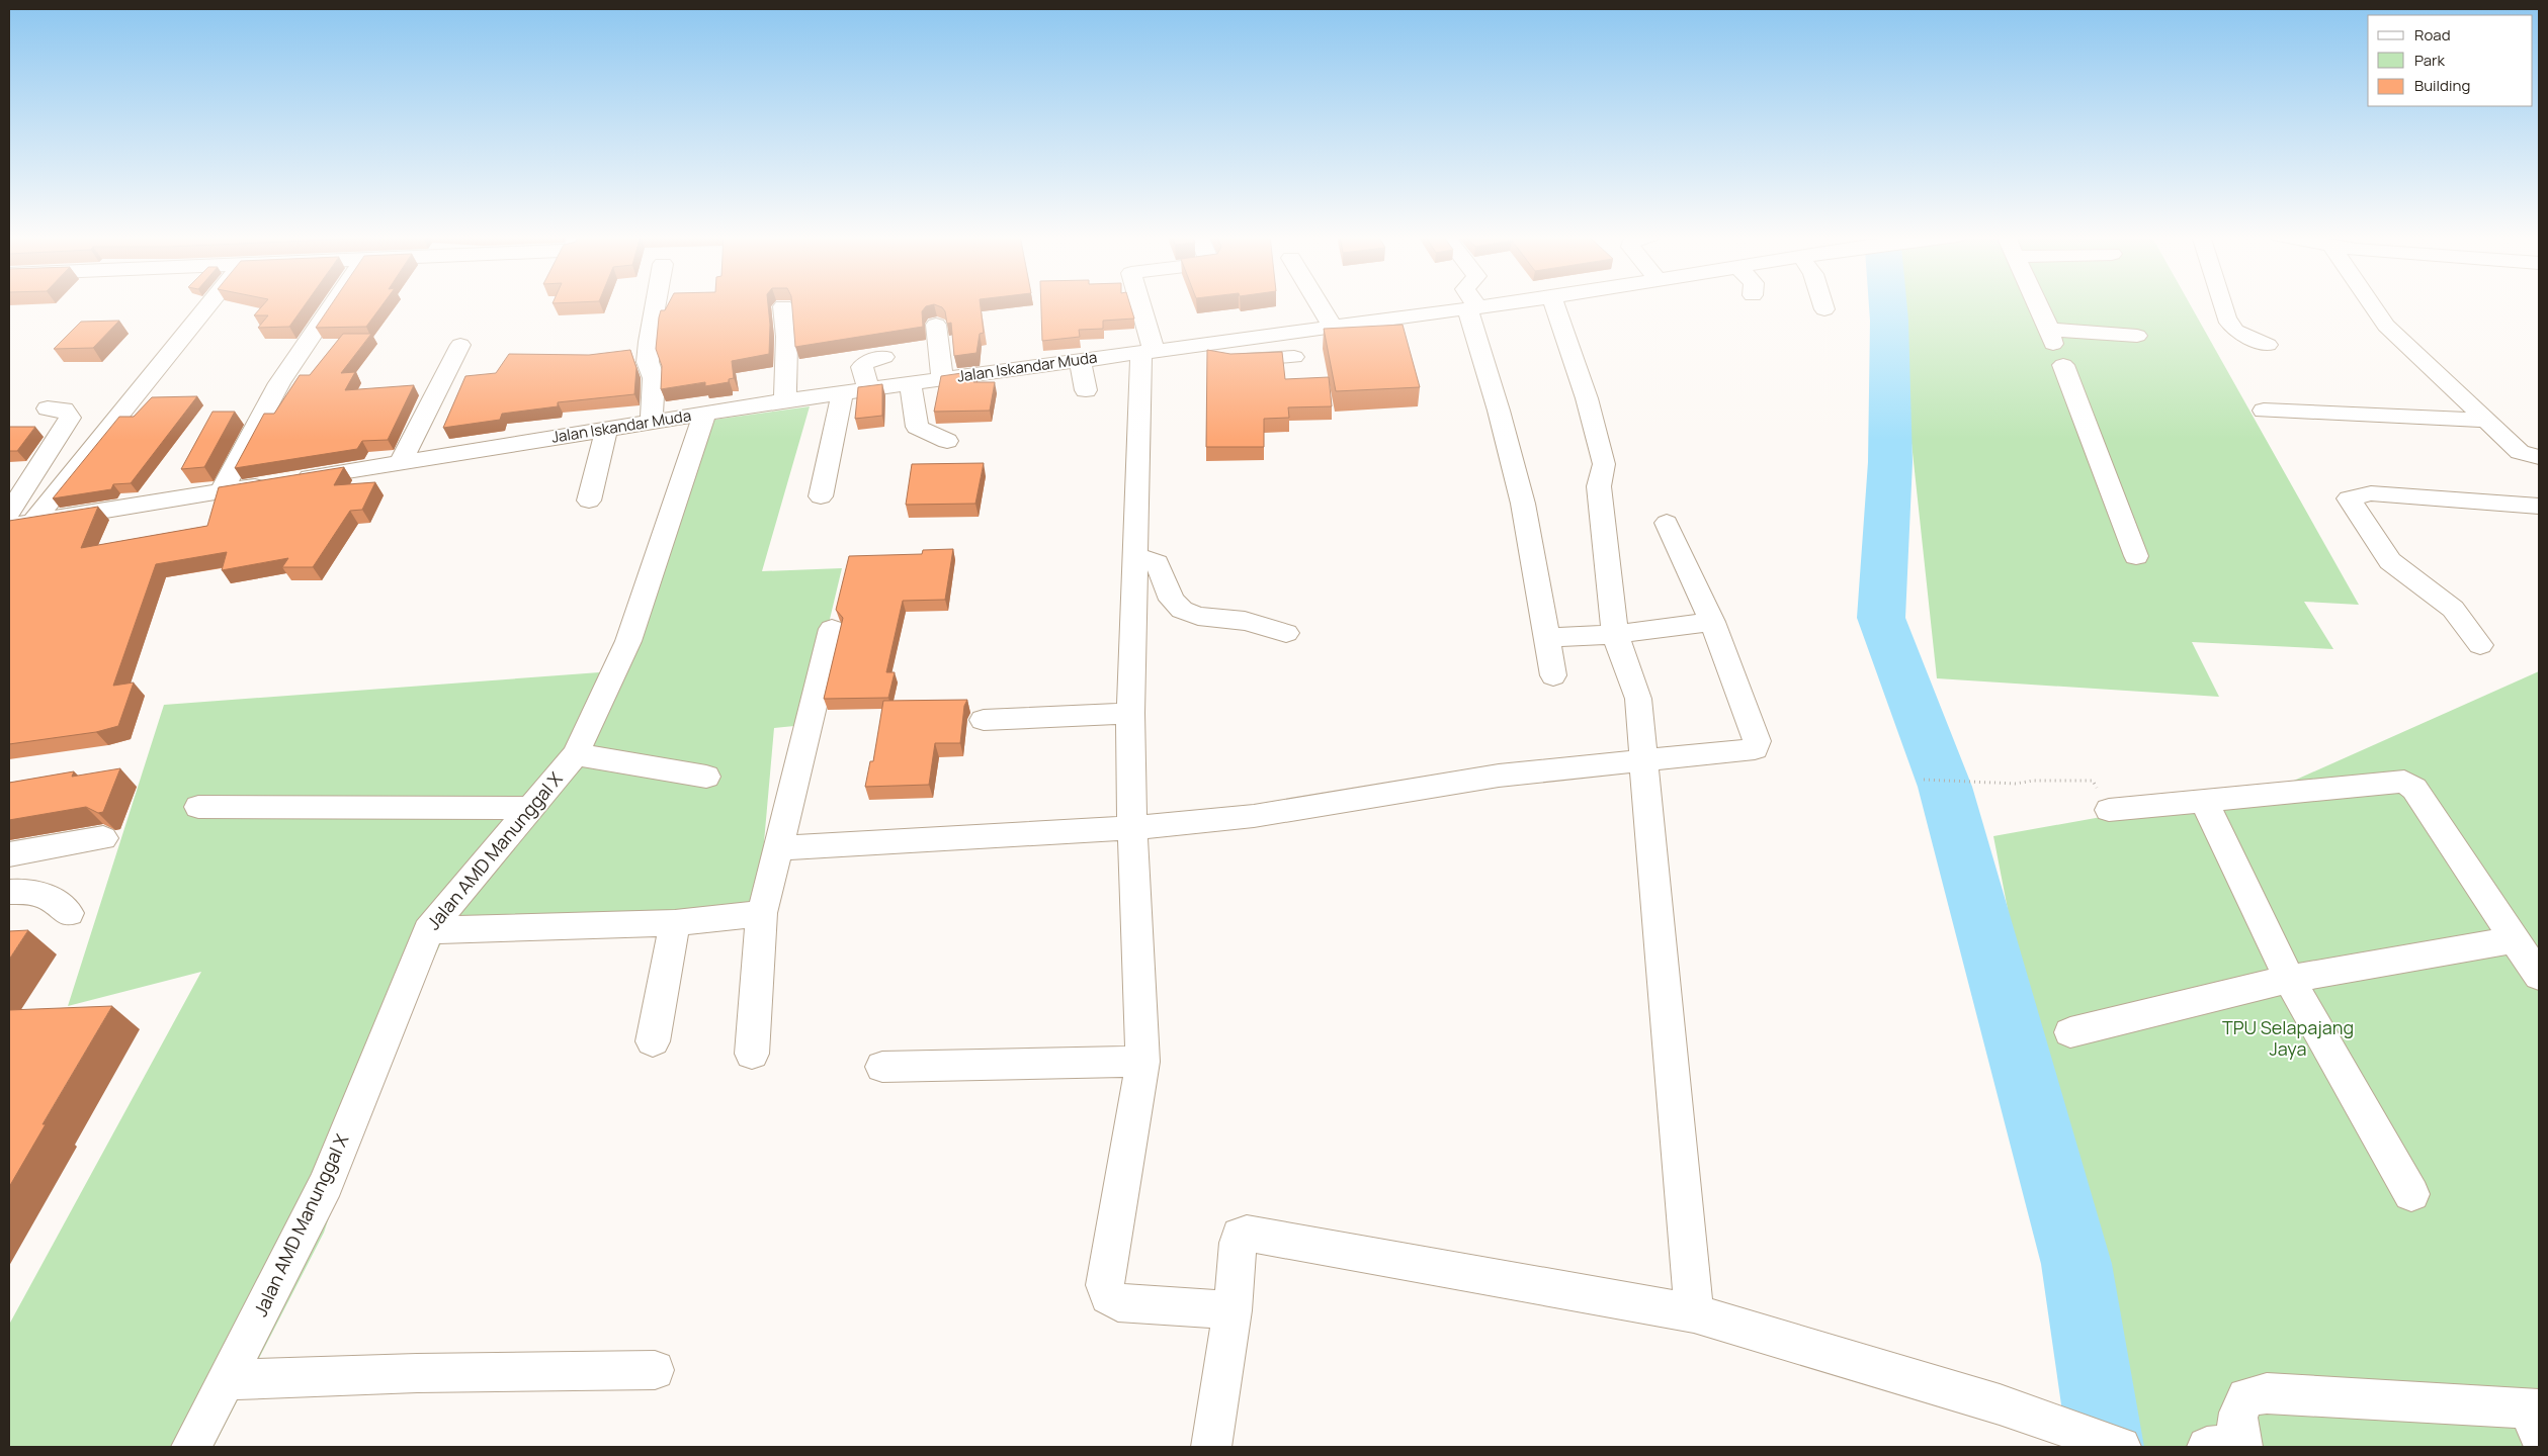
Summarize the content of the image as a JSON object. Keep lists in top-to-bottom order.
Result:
{
  "streets": {
    "street": ["Jalan Iskandar Muda", "Jalan AMD Manunggal X"]
  },
  "crossings": [
    ["Jalan Iskandar Muda", "Jalan AMD Manunggal X"]
  ],
  "parks": ["TPU Selapajang Jaya"],
  "legend": ["Road", "Park", "Building"]
}
